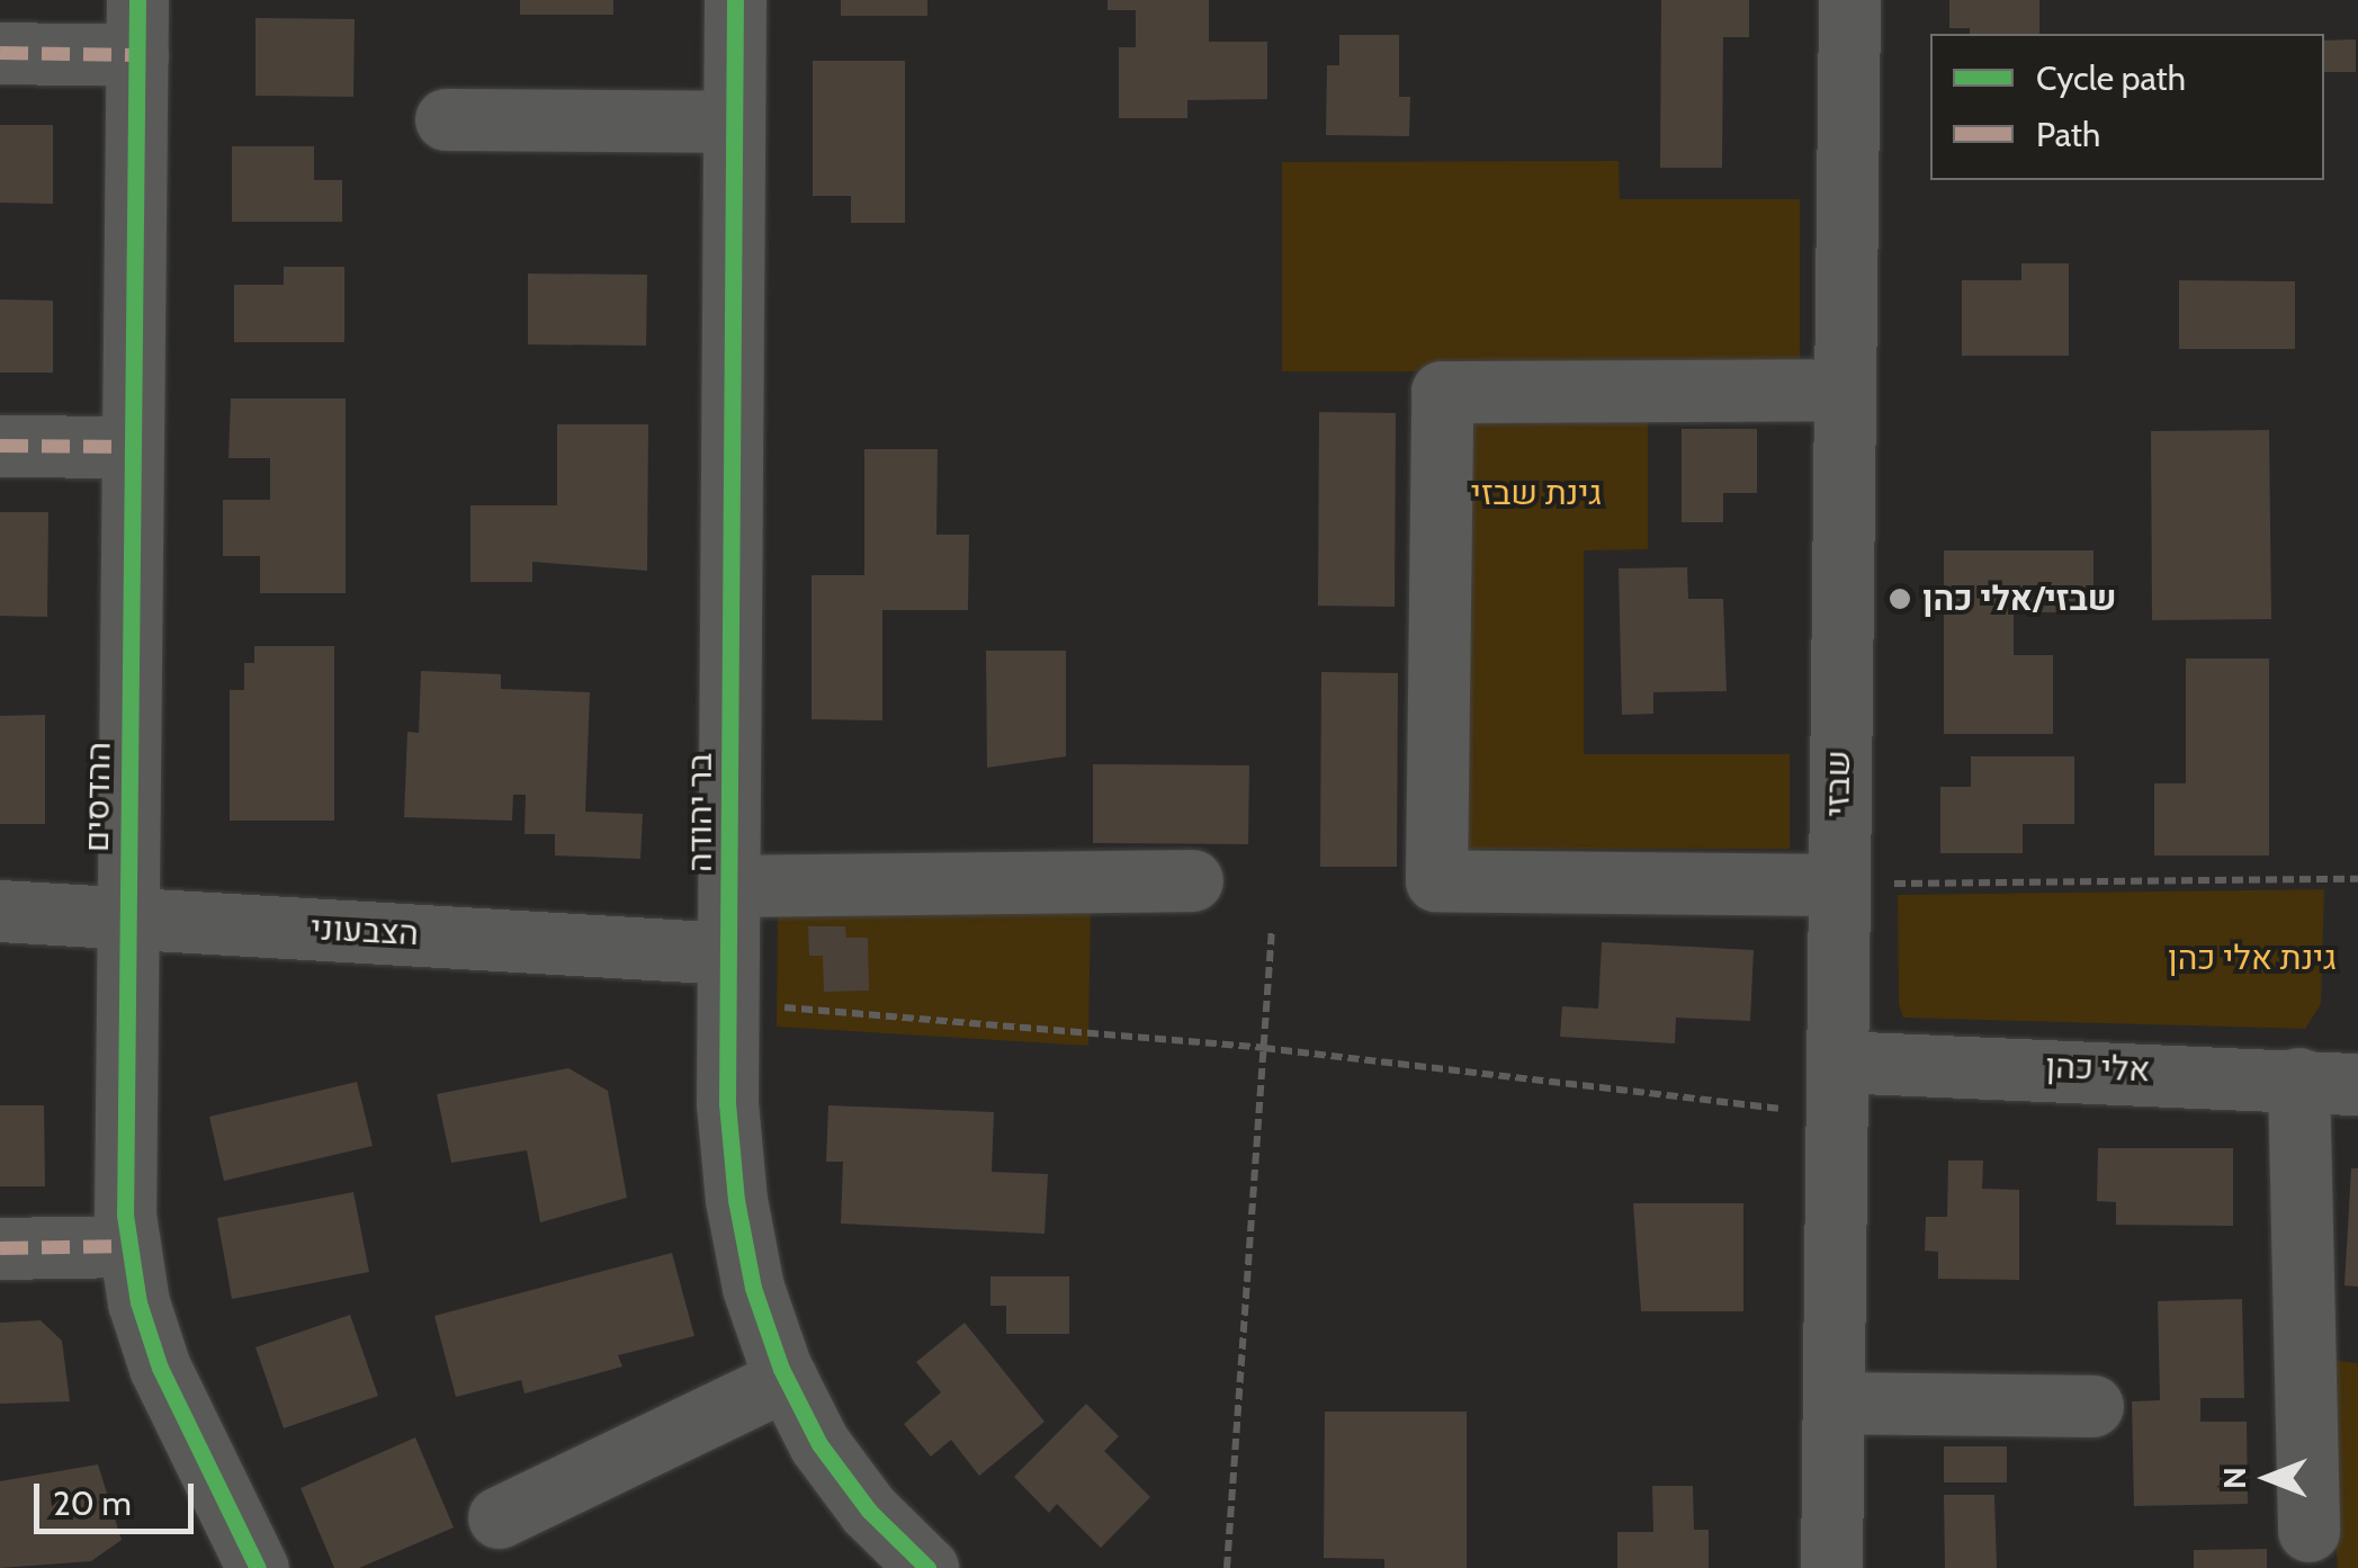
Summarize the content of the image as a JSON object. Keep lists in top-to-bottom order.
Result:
{
  "streets": {
    "street": [
      "שבזי",
      "ההדסים",
      "בר יהודה",
      "הצבעוני",
      "אלי כהן"
    ]
  },
  "crossings": [
    ["שבזי", "אלי כהן"],
    ["ההדסים", "הצבעוני"],
    ["בר יהודה", "הצבעוני"]
  ],
  "parks": ["גינת שבזי", "גינת אלי כהן"],
  "places": ["שבזי/אלי כהן"],
  "legend": ["Cycle path", "Path"],
  "scale_bar": "20 m",
  "north": "left"
}
